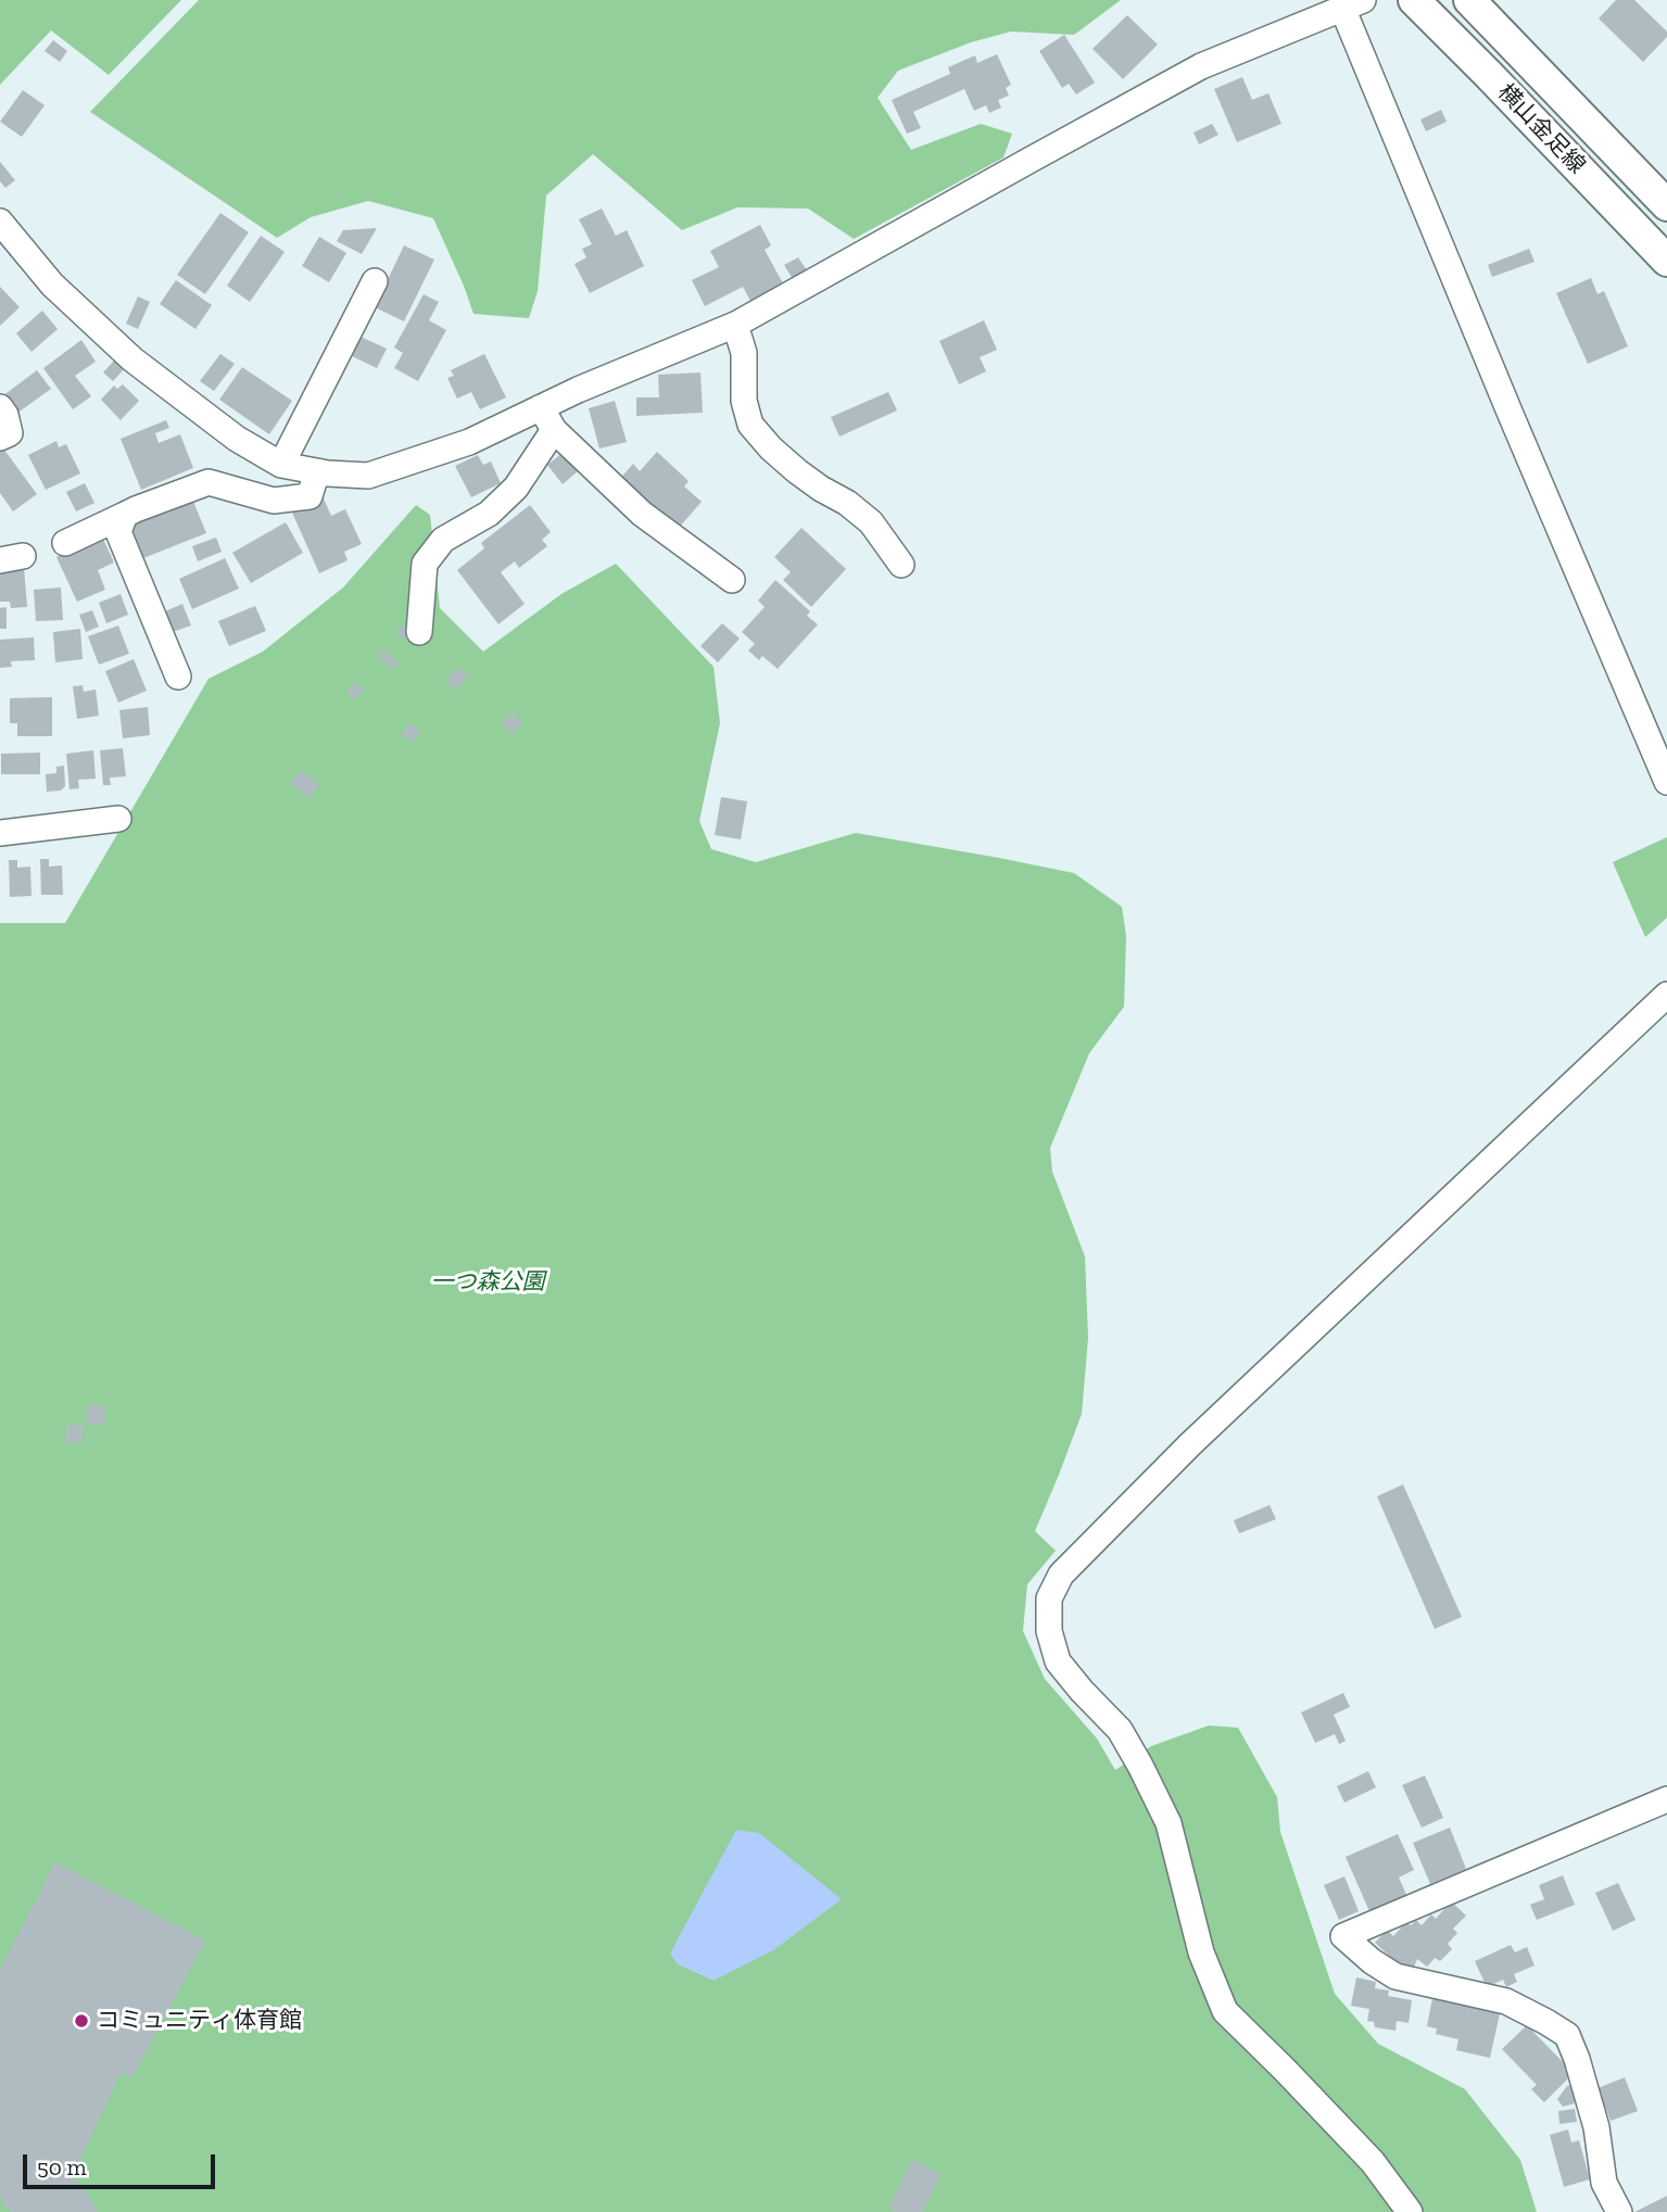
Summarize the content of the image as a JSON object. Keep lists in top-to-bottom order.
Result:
{
  "streets": {
    "main road": ["横山金足線"]
  },
  "parks": ["一つ森公園"],
  "places": ["コミュニティ体育館"],
  "scale_bar": "50 m"
}
